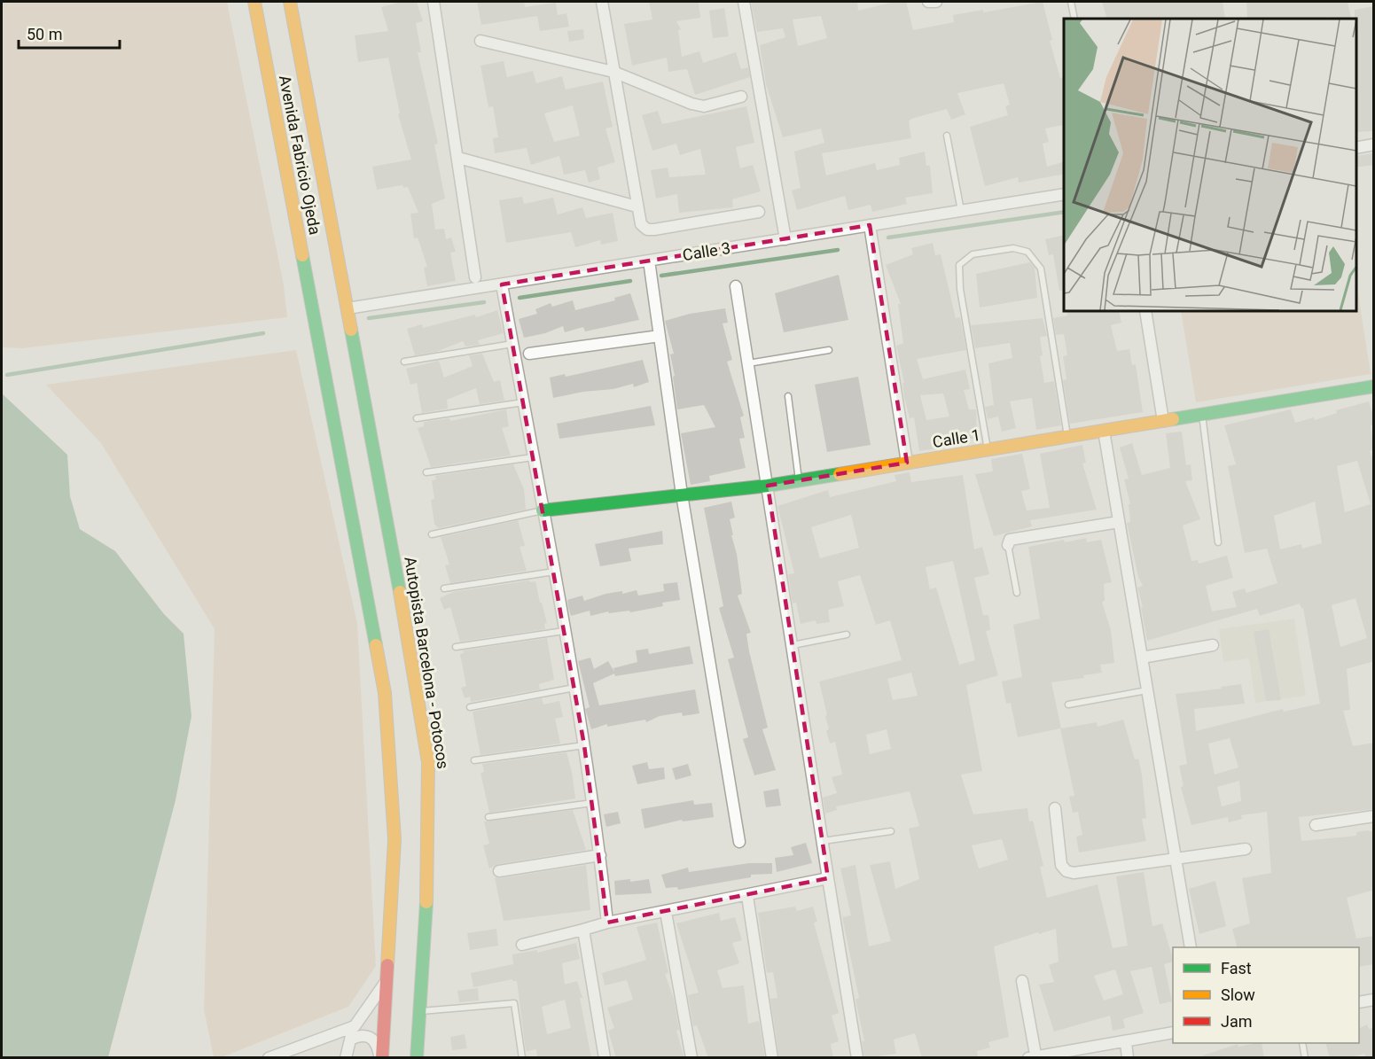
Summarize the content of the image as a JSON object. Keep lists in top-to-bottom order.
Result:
{
  "streets": {
    "street": [
      "Avenida Fabricio Ojeda",
      "Calle 3",
      "Calle 1",
      "Autopista Barcelona - Potocos"
    ]
  },
  "crossings": [
    ["Avenida Fabricio Ojeda", "Calle 3"],
    ["Avenida Fabricio Ojeda", "Autopista Barcelona - Potocos"],
    ["Calle 3", "Autopista Barcelona - Potocos"]
  ],
  "legend": ["Fast", "Slow", "Jam"],
  "scale_bar": "50 m"
}
